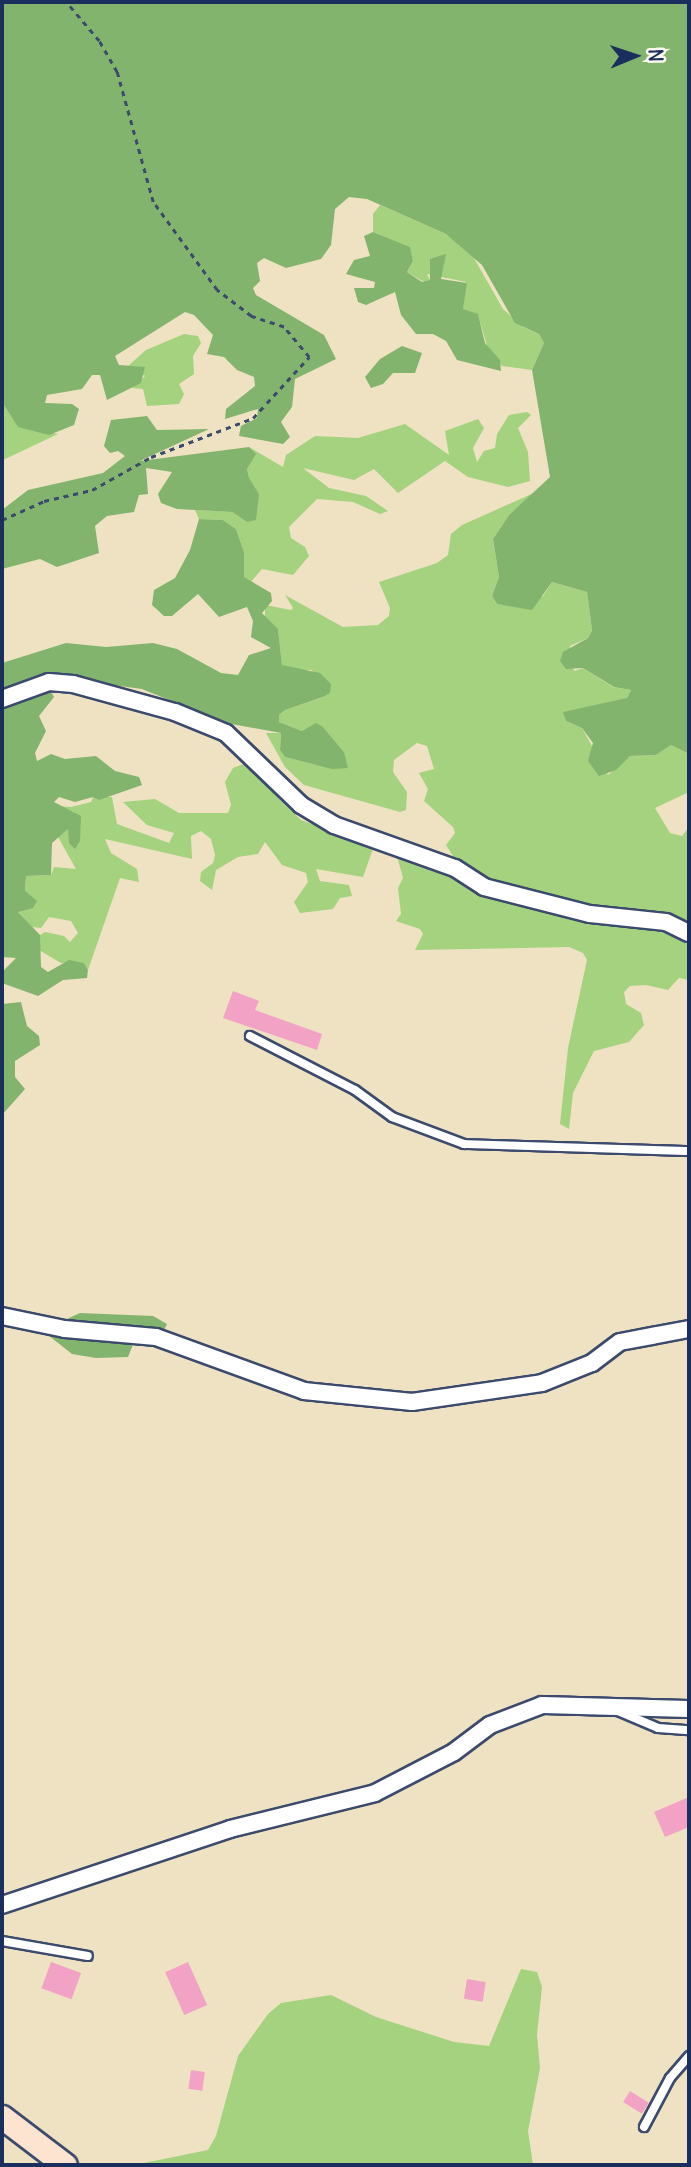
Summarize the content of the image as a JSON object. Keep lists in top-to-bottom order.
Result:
{
  "north": "right"
}
